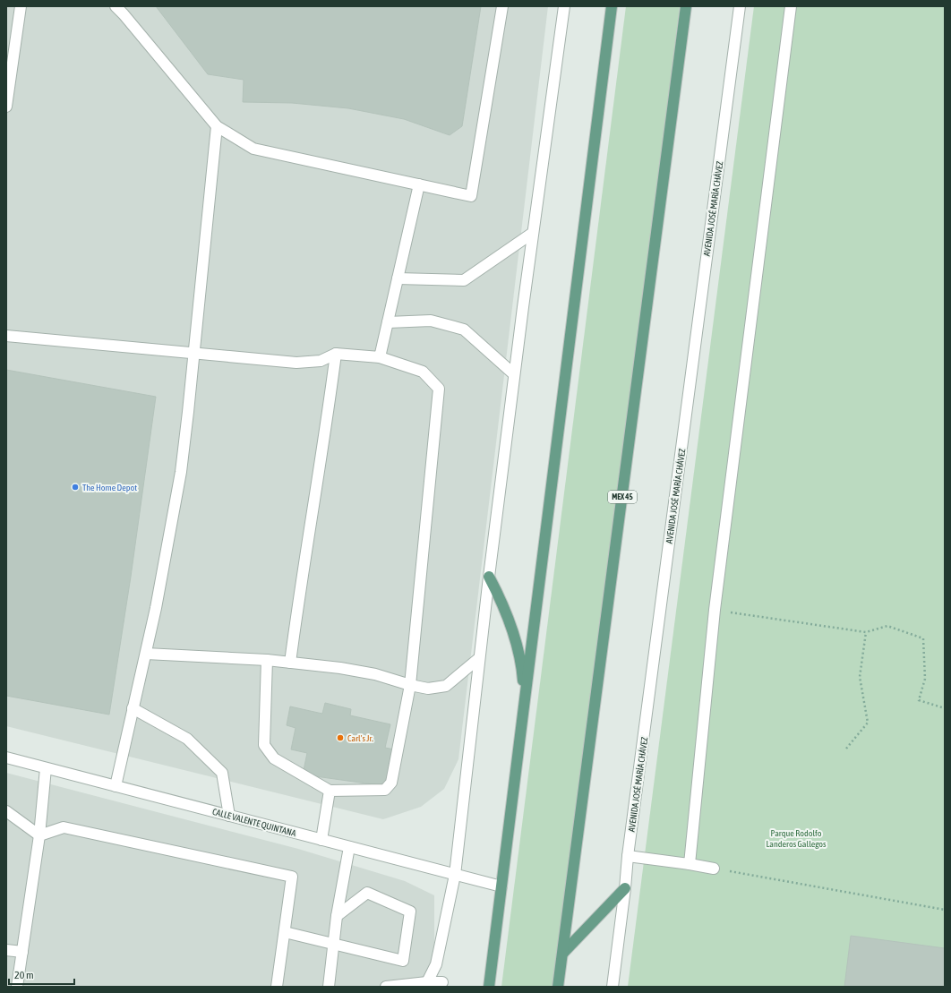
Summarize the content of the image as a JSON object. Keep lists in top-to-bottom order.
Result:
{
  "streets": {
    "main road": ["MEX 45"],
    "street": ["AVENIDA JOSÉ MARÍA CHÁVEZ", "CALLE VALENTE QUINTANA"]
  },
  "parks": ["Parque Rodolfo Landeros Gallegos"],
  "places": ["The Home Depot", "Carl's Jr."],
  "scale_bar": "20 m"
}
